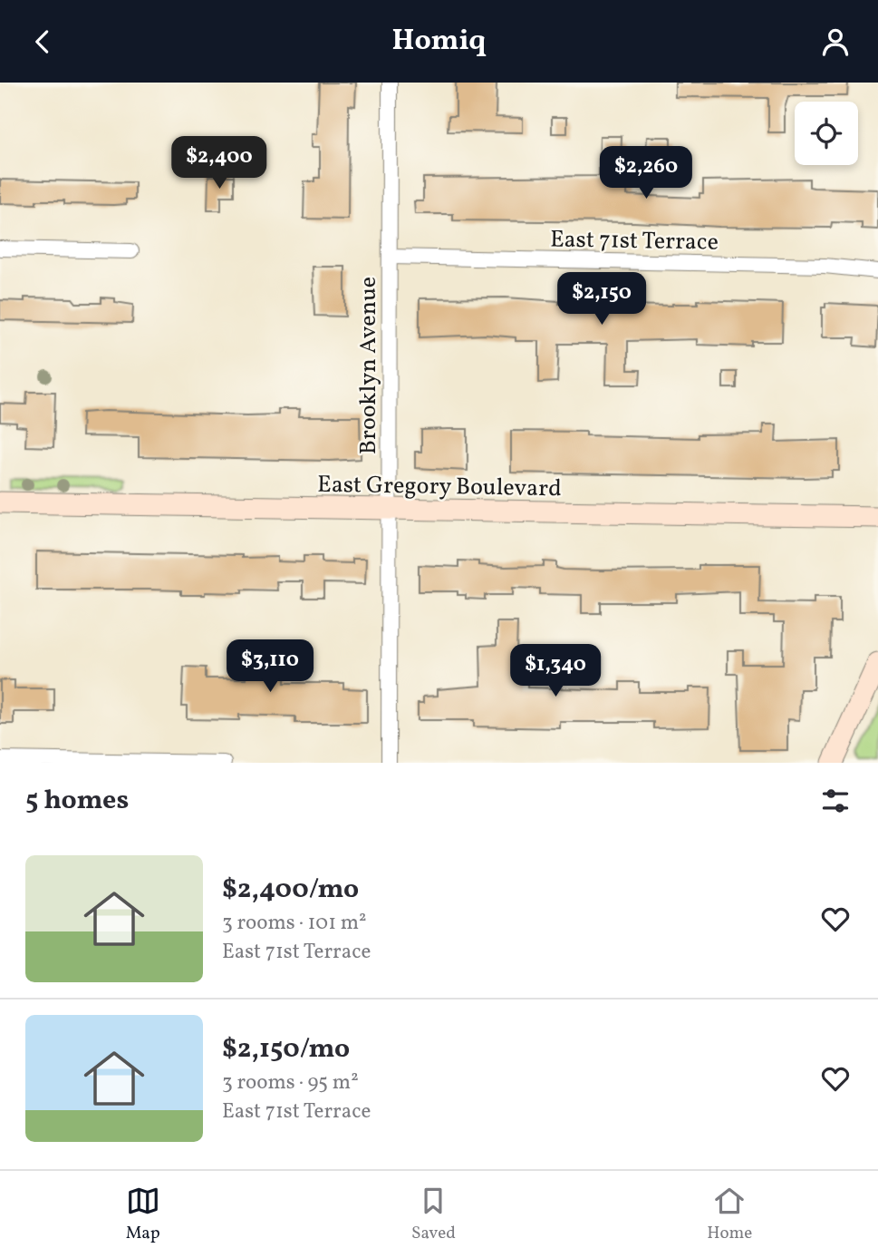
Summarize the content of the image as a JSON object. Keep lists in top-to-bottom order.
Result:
{
  "streets": {
    "main road": ["East Gregory Boulevard"],
    "street": ["East 71st Terrace", "Brooklyn Avenue"]
  },
  "crossings": [
    ["East 71st Terrace", "Brooklyn Avenue"],
    ["Brooklyn Avenue", "East Gregory Boulevard"]
  ],
  "page": {
    "header": "Homiq",
    "price": [
      "$2,400",
      "$2,260",
      "$2,150",
      "$3,110",
      "$1,340"
    ],
    "heading": "5 homes",
    "list": [
      {
        "name": "$2,400/mo",
        "note": "3 rooms · 101 m² · East 71st Terrace"
      },
      {
        "name": "$2,150/mo",
        "note": "3 rooms · 95 m² · East 71st Terrace"
      }
    ],
    "tabs": ["Map", "Saved", "Home"]
  }
}
